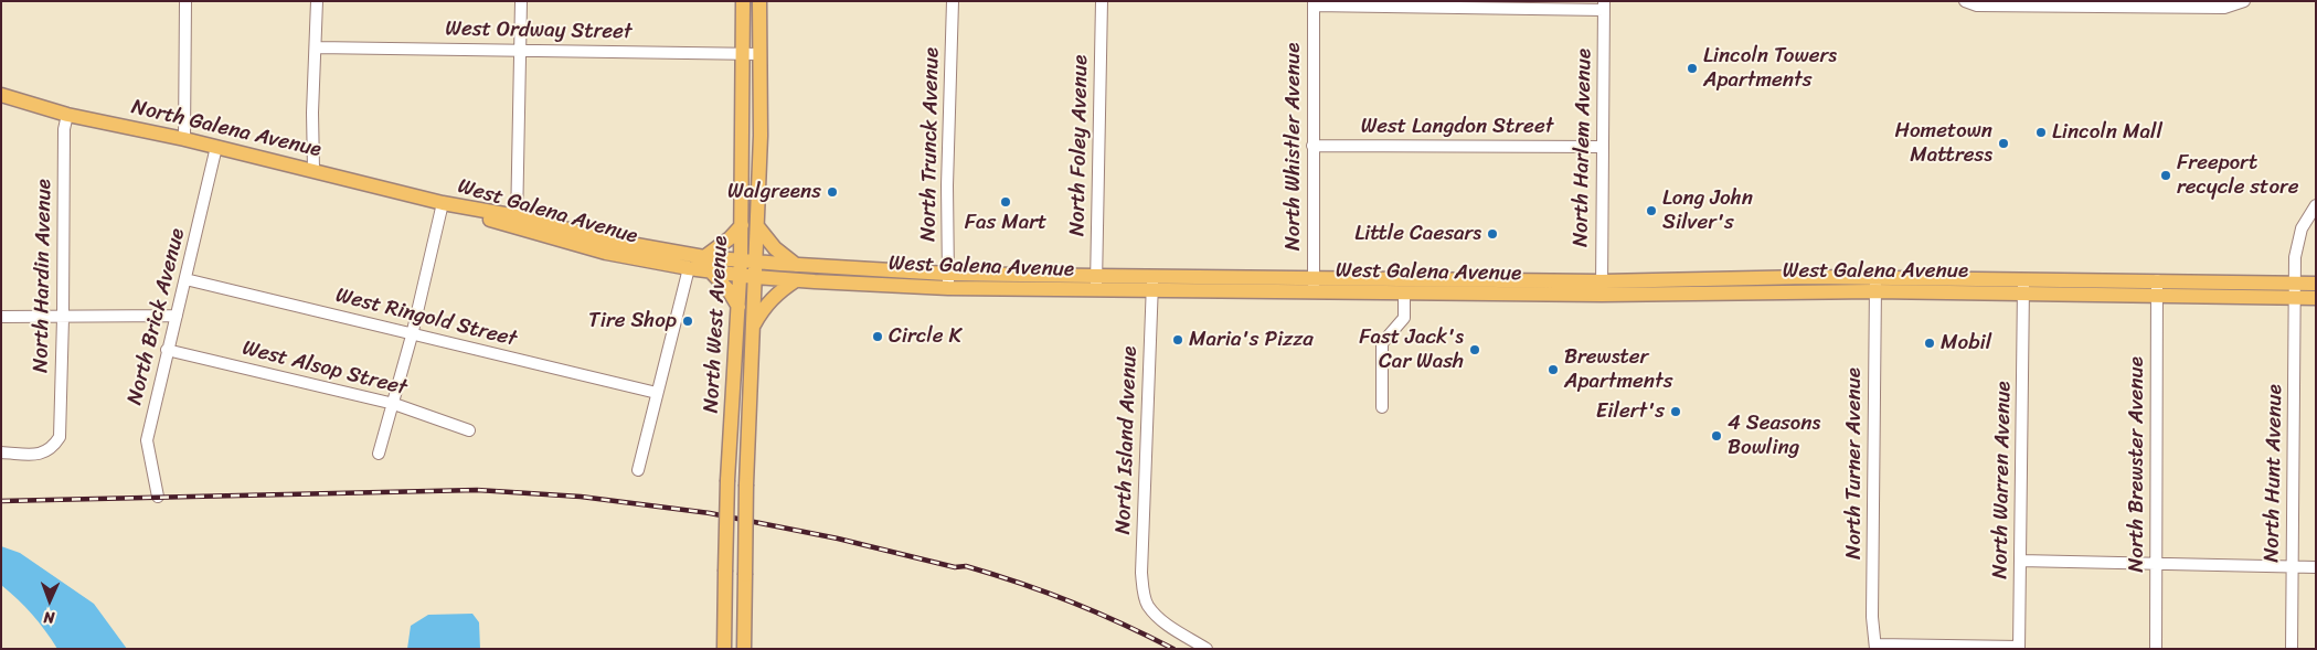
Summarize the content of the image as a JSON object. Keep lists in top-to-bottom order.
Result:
{
  "streets": {
    "main road": ["North Galena Avenue", "West Galena Avenue", "North West Avenue"],
    "street": [
      "West Ordway Street",
      "West Langdon Street",
      "North Trunck Avenue",
      "North Foley Avenue",
      "North Whistler Avenue",
      "North Harlem Avenue",
      "North Hardin Avenue",
      "North Brick Avenue",
      "West Ringold Street",
      "West Alsop Street",
      "North Island Avenue",
      "North Turner Avenue",
      "North Brewster Avenue",
      "North Hunt Avenue",
      "North Warren Avenue"
    ]
  },
  "crossings": [
    ["West Ordway Street", "North West Avenue"],
    ["West Langdon Street", "North Whistler Avenue"],
    ["West Langdon Street", "North Harlem Avenue"],
    ["North Galena Avenue", "West Galena Avenue"],
    ["North Galena Avenue", "North Hardin Avenue"],
    ["North Galena Avenue", "North Brick Avenue"],
    ["North Trunck Avenue", "West Galena Avenue"],
    ["North Foley Avenue", "West Galena Avenue"],
    ["North Whistler Avenue", "West Galena Avenue"],
    ["North Harlem Avenue", "West Galena Avenue"],
    ["West Galena Avenue", "North West Avenue"],
    ["West Galena Avenue", "North Island Avenue"],
    ["West Galena Avenue", "North Turner Avenue"],
    ["West Galena Avenue", "North Brewster Avenue"],
    ["West Galena Avenue", "North Hunt Avenue"],
    ["West Galena Avenue", "North Warren Avenue"],
    ["North Brick Avenue", "West Ringold Street"],
    ["North Brick Avenue", "West Alsop Street"]
  ],
  "places": [
    "Lincoln Towers Apartments",
    "Lincoln Mall",
    "Hometown Mattress",
    "Freeport recycle store",
    "Walgreens",
    "Fas Mart",
    "Long John Silver's",
    "Little Caesars",
    "Tire Shop",
    "Circle K",
    "Maria's Pizza",
    "Mobil",
    "Fast Jack's Car Wash",
    "Brewster Apartments",
    "Eilert's",
    "4 Seasons Bowling"
  ],
  "north": "bottom"
}
